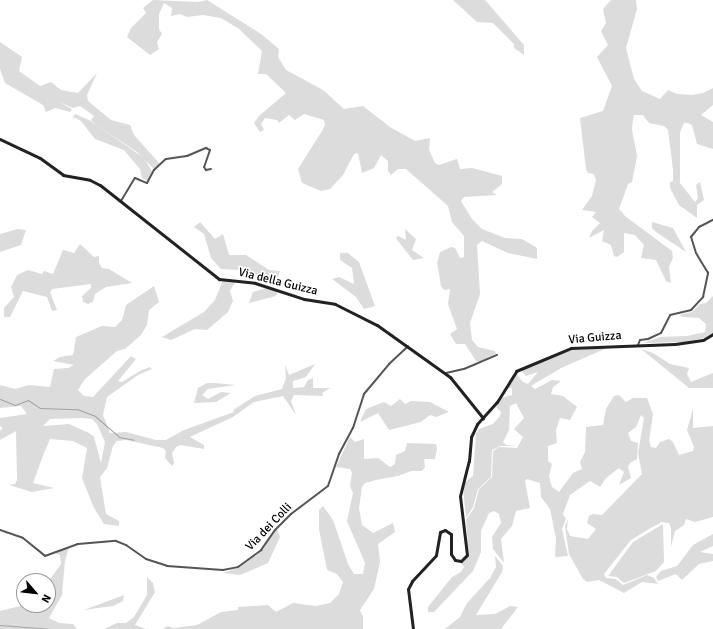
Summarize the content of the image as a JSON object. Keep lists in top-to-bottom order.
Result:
{
  "streets": {
    "street": ["Via della Guizza", "Via Guizza", "Via dei Colli"]
  },
  "crossings": [
    ["Via della Guizza", "Via Guizza"],
    ["Via della Guizza", "Via dei Colli"]
  ],
  "north": "bottom right"
}
